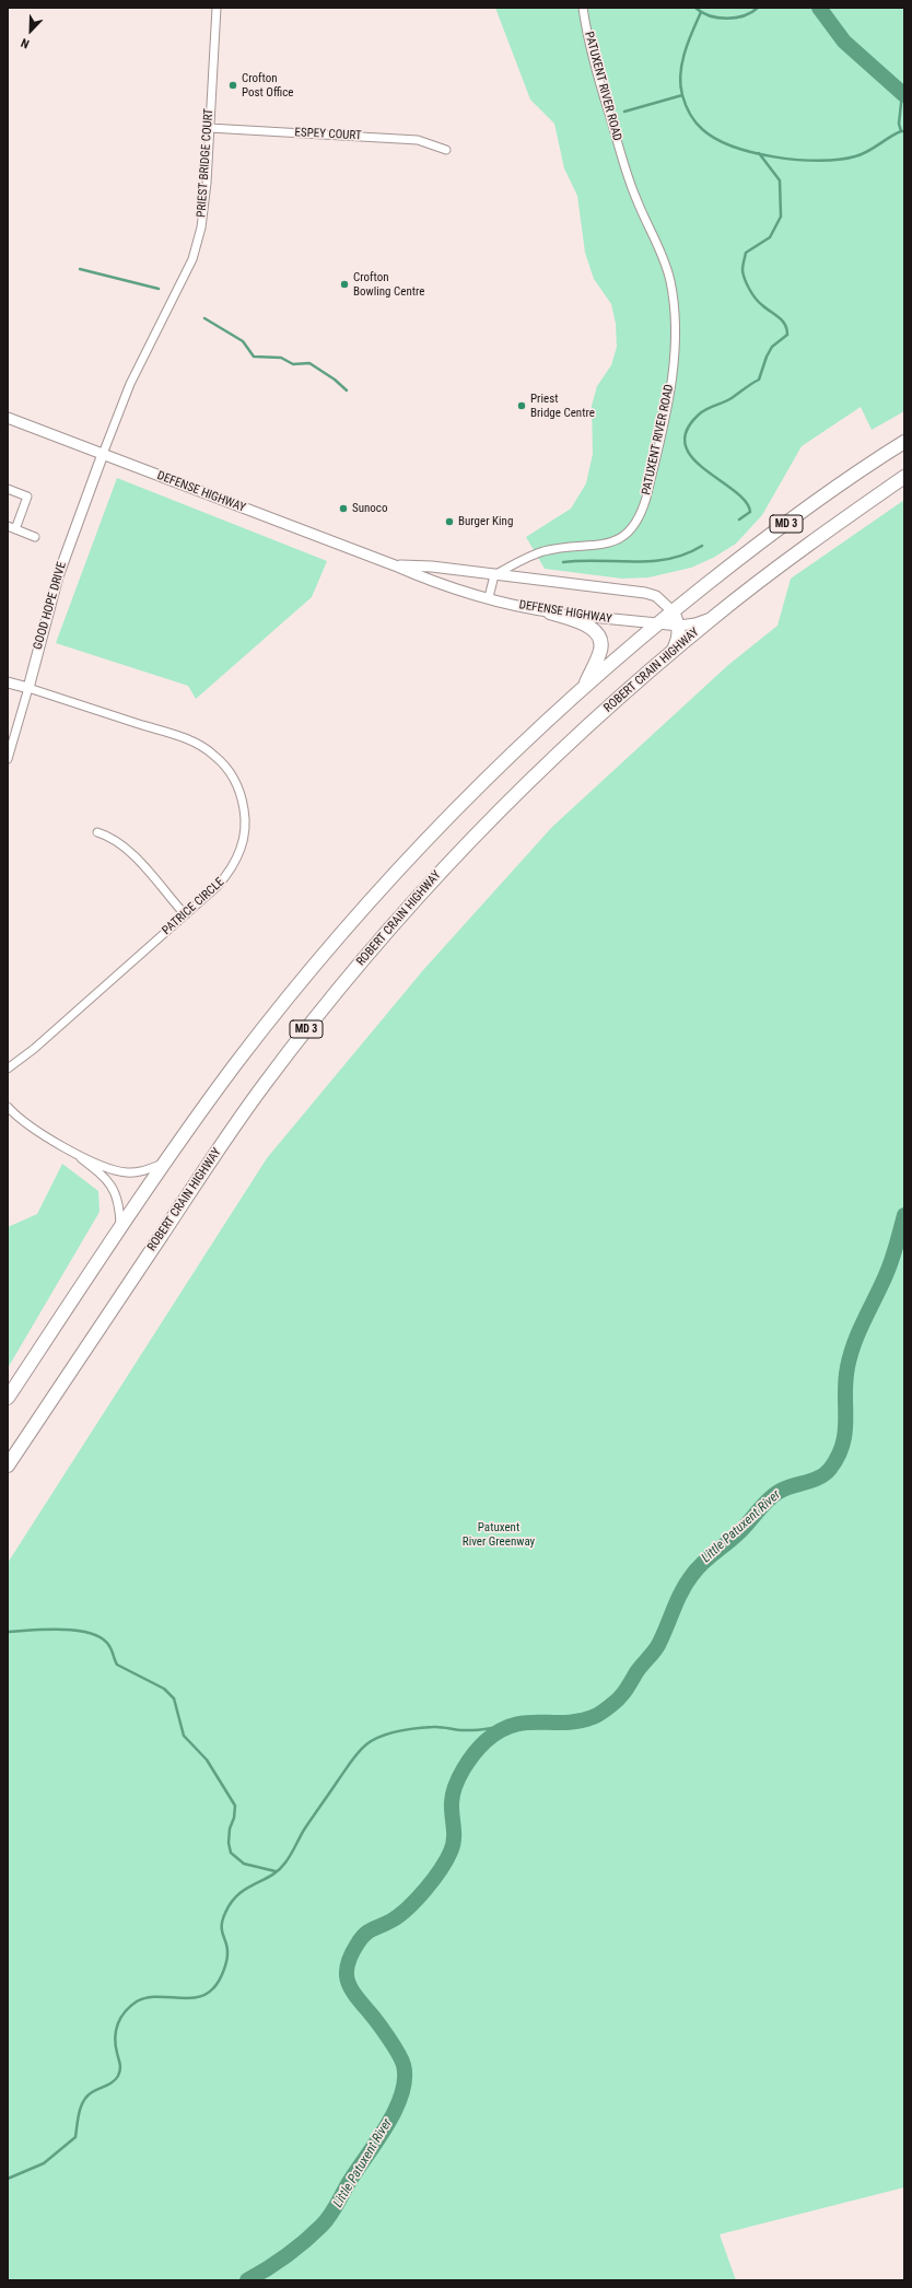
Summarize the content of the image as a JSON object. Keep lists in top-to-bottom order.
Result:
{
  "streets": {
    "highway": ["MD 3", "ROBERT CRAIN HIGHWAY"],
    "main road": ["DEFENSE HIGHWAY", "GOOD HOPE DRIVE"],
    "street": [
      "PATUXENT RIVER ROAD",
      "ESPEY COURT",
      "PRIEST BRIDGE COURT",
      "PATRICE CIRCLE"
    ]
  },
  "crossings": [
    ["PATUXENT RIVER ROAD", "DEFENSE HIGHWAY"],
    ["ESPEY COURT", "PRIEST BRIDGE COURT"],
    ["PRIEST BRIDGE COURT", "DEFENSE HIGHWAY"],
    ["PRIEST BRIDGE COURT", "GOOD HOPE DRIVE"],
    ["DEFENSE HIGHWAY", "MD 3"],
    ["DEFENSE HIGHWAY", "GOOD HOPE DRIVE"],
    ["DEFENSE HIGHWAY", "ROBERT CRAIN HIGHWAY"],
    ["GOOD HOPE DRIVE", "PATRICE CIRCLE"]
  ],
  "water": ["Little Patuxent River"],
  "parks": ["Patuxent River Greenway"],
  "places": [
    "Crofton Post Office",
    "Crofton Bowling Centre",
    "Priest Bridge Centre",
    "Sunoco",
    "Burger King"
  ],
  "north": "bottom left"
}
